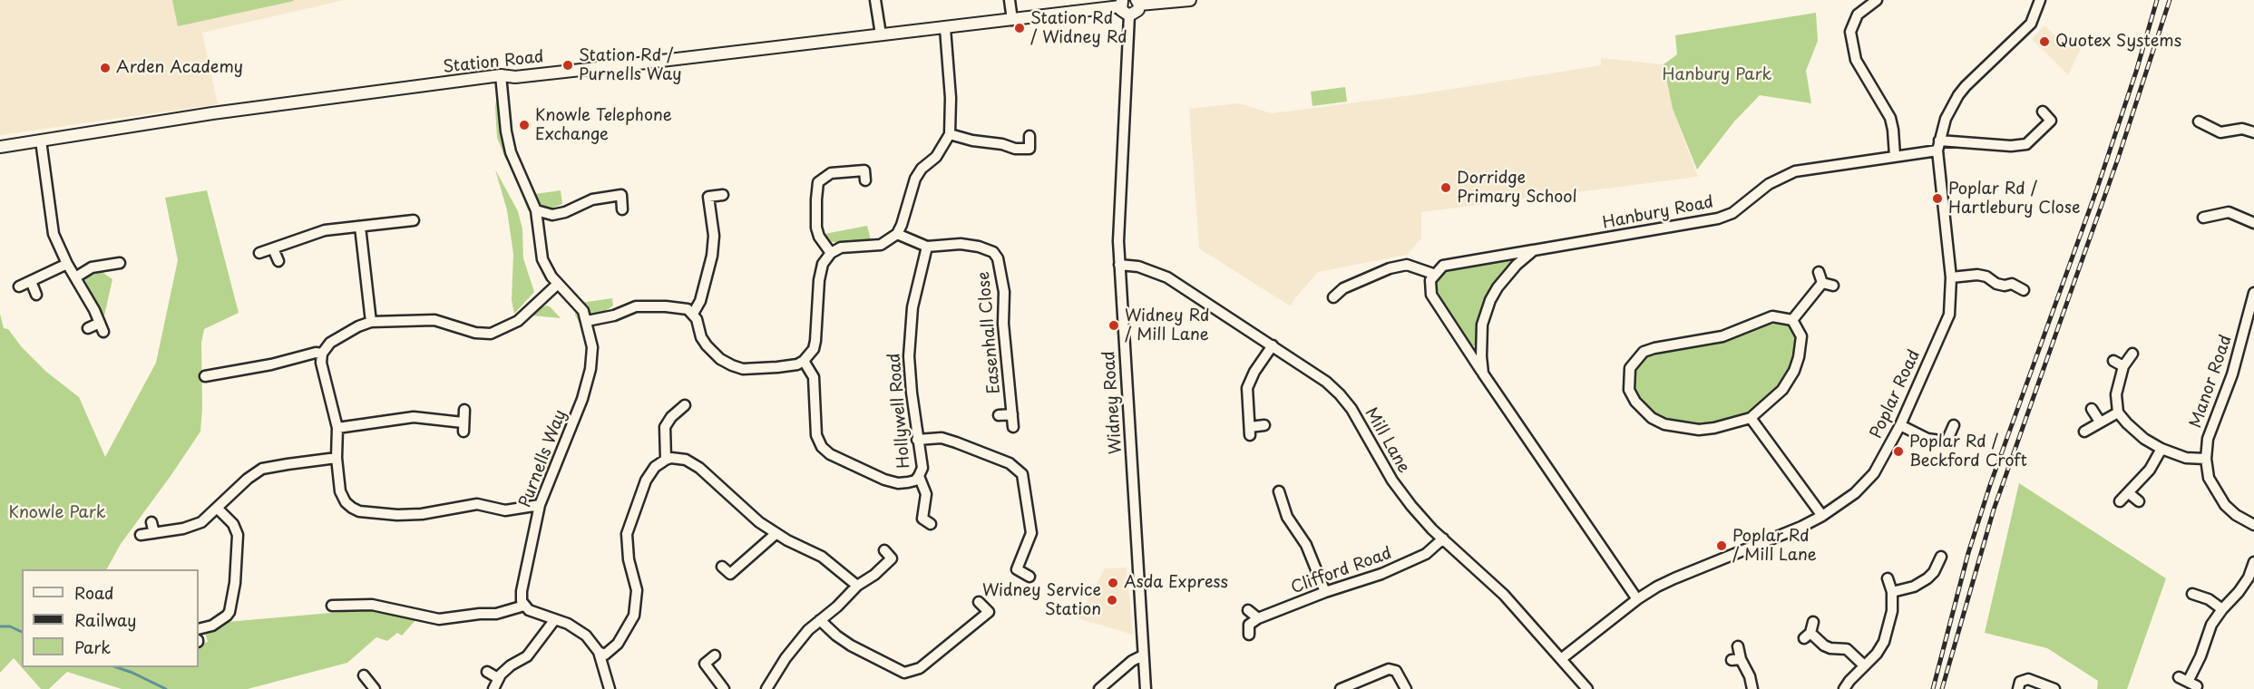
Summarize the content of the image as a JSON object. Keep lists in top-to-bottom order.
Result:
{
  "streets": {
    "main road": ["Station Road"],
    "street": [
      "Hanbury Road",
      "Easenhall Close",
      "Manor Road",
      "Poplar Road",
      "Widney Road",
      "Hollywell Road",
      "Mill Lane",
      "Purnells Way",
      "Clifford Road"
    ]
  },
  "crossings": [
    ["Station Road", "Purnells Way"],
    ["Hanbury Road", "Poplar Road"],
    ["Easenhall Close", "Hollywell Road"],
    ["Poplar Road", "Mill Lane"],
    ["Widney Road", "Mill Lane"],
    ["Mill Lane", "Clifford Road"]
  ],
  "parks": ["Hanbury Park", "Knowle Park"],
  "places": [
    "Station Rd / Widney Rd",
    "Quotex Systems",
    "Station Rd / Purnells Way",
    "Arden Academy",
    "Knowle Telephone Exchange",
    "Dorridge Primary School",
    "Poplar Rd / Hartlebury Close",
    "Widney Rd / Mill Lane",
    "Poplar Rd / Beckford Croft",
    "Poplar Rd / Mill Lane",
    "Asda Express",
    "Widney Service Station"
  ],
  "legend": ["Road", "Railway", "Park"]
}
